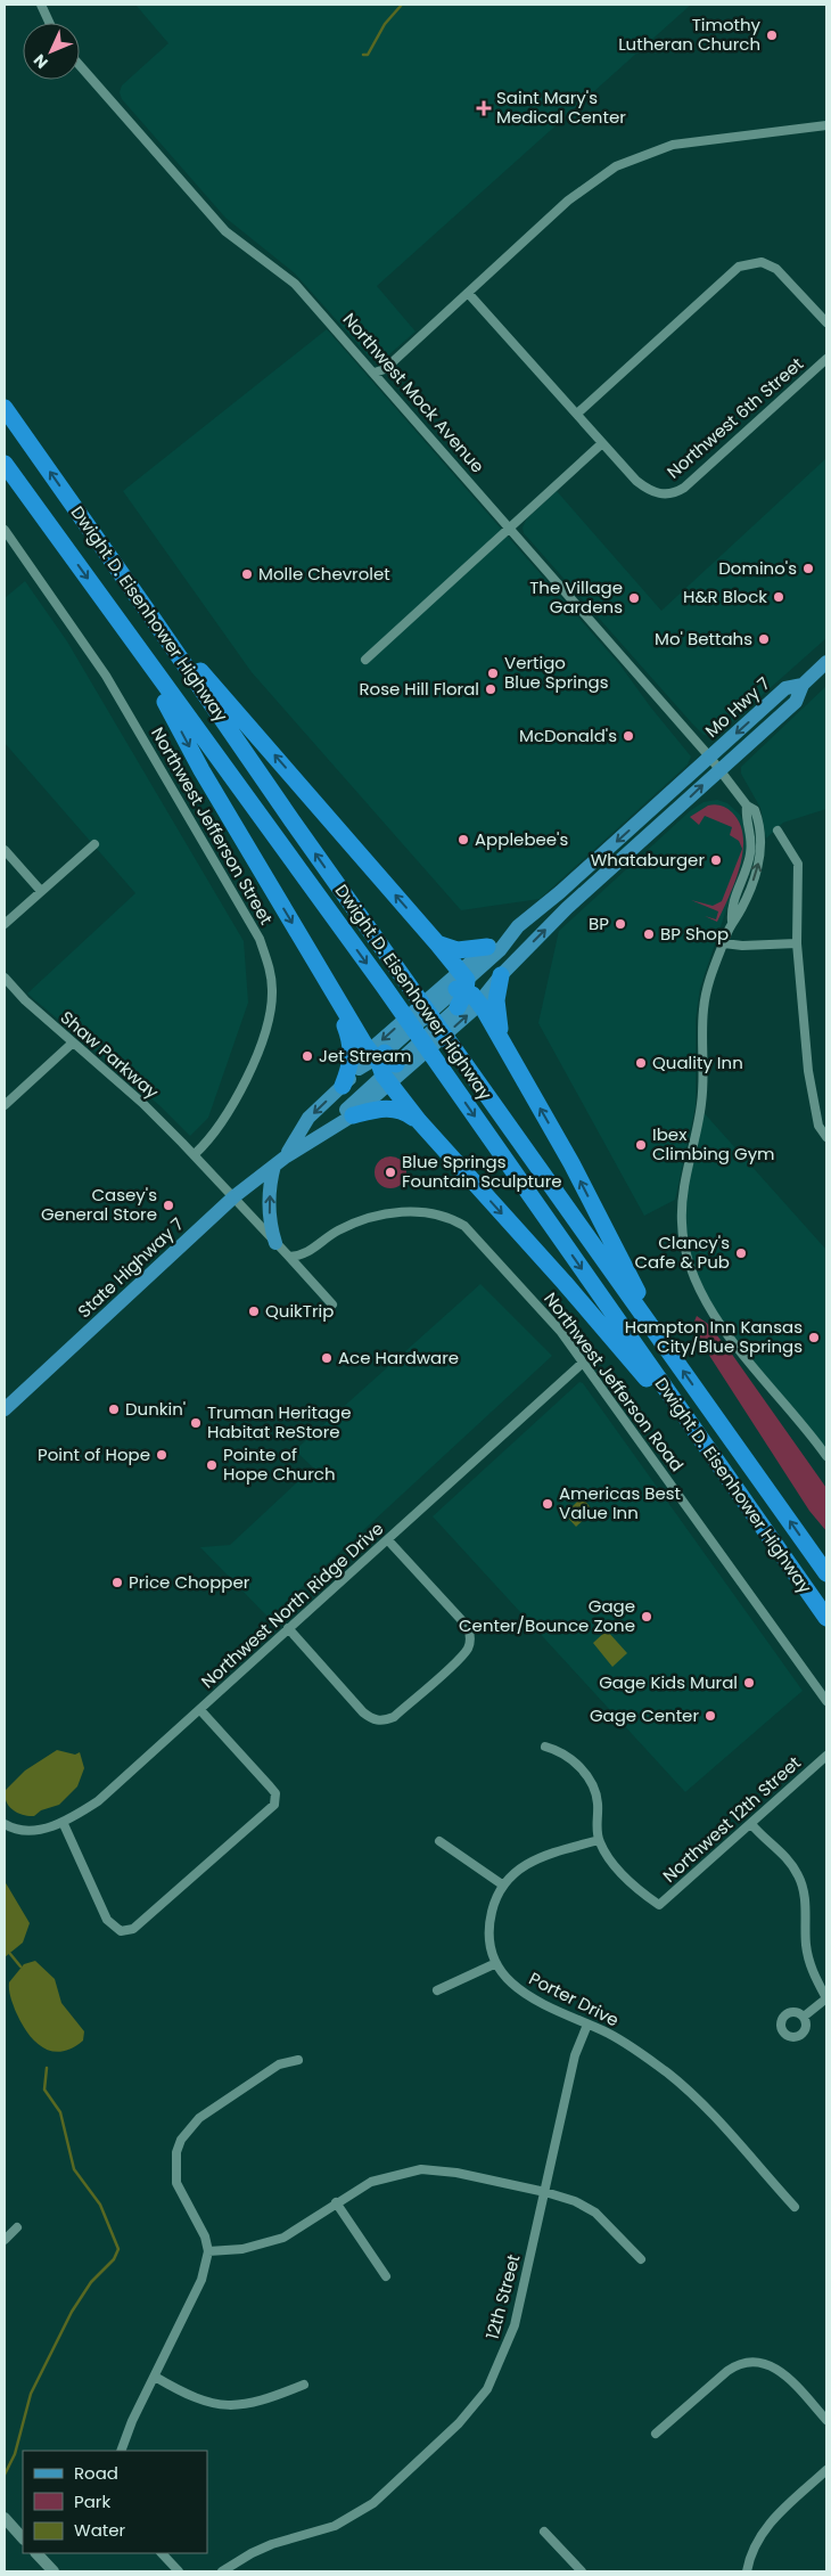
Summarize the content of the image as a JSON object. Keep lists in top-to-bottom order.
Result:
{
  "streets": {
    "highway": ["Dwight D. Eisenhower Highway"],
    "main road": ["Mo Hwy 7", "State Highway 7"],
    "street": [
      "Northwest Mock Avenue",
      "Northwest 6th Street",
      "Northwest Jefferson Street",
      "Shaw Parkway",
      "Northwest Jefferson Road",
      "Northwest North Ridge Drive",
      "Northwest 12th Street",
      "Porter Drive",
      "12th Street"
    ]
  },
  "crossings": [
    ["Northwest Mock Avenue", "Mo Hwy 7"],
    ["Northwest Jefferson Street", "Shaw Parkway"],
    ["Shaw Parkway", "State Highway 7"],
    ["Northwest Jefferson Road", "Northwest North Ridge Drive"],
    ["Northwest 12th Street", "Porter Drive"],
    ["Porter Drive", "12th Street"]
  ],
  "places": {
    "other": [
      "Timothy Lutheran Church",
      "Domino's",
      "Molle Chevrolet",
      "H&R Block",
      "The Village Gardens",
      "Mo' Bettahs",
      "Vertigo Blue Springs",
      "Rose Hill Floral",
      "McDonald's",
      "Applebee's",
      "Whataburger",
      "BP",
      "BP Shop",
      "Jet Stream",
      "Quality Inn",
      "Ibex Climbing Gym",
      "Blue Springs Fountain Sculpture",
      "Casey's General Store",
      "Clancy's Cafe & Pub",
      "QuikTrip",
      "Hampton Inn Kansas City/Blue Springs",
      "Ace Hardware",
      "Dunkin'",
      "Truman Heritage Habitat ReStore",
      "Point of Hope",
      "Pointe of Hope Church",
      "Americas Best Value Inn",
      "Price Chopper",
      "Gage Center/Bounce Zone",
      "Gage Kids Mural",
      "Gage Center"
    ],
    "health": ["Saint Mary's Medical Center"]
  },
  "legend": ["Road", "Park", "Water"],
  "north": "bottom left"
}
